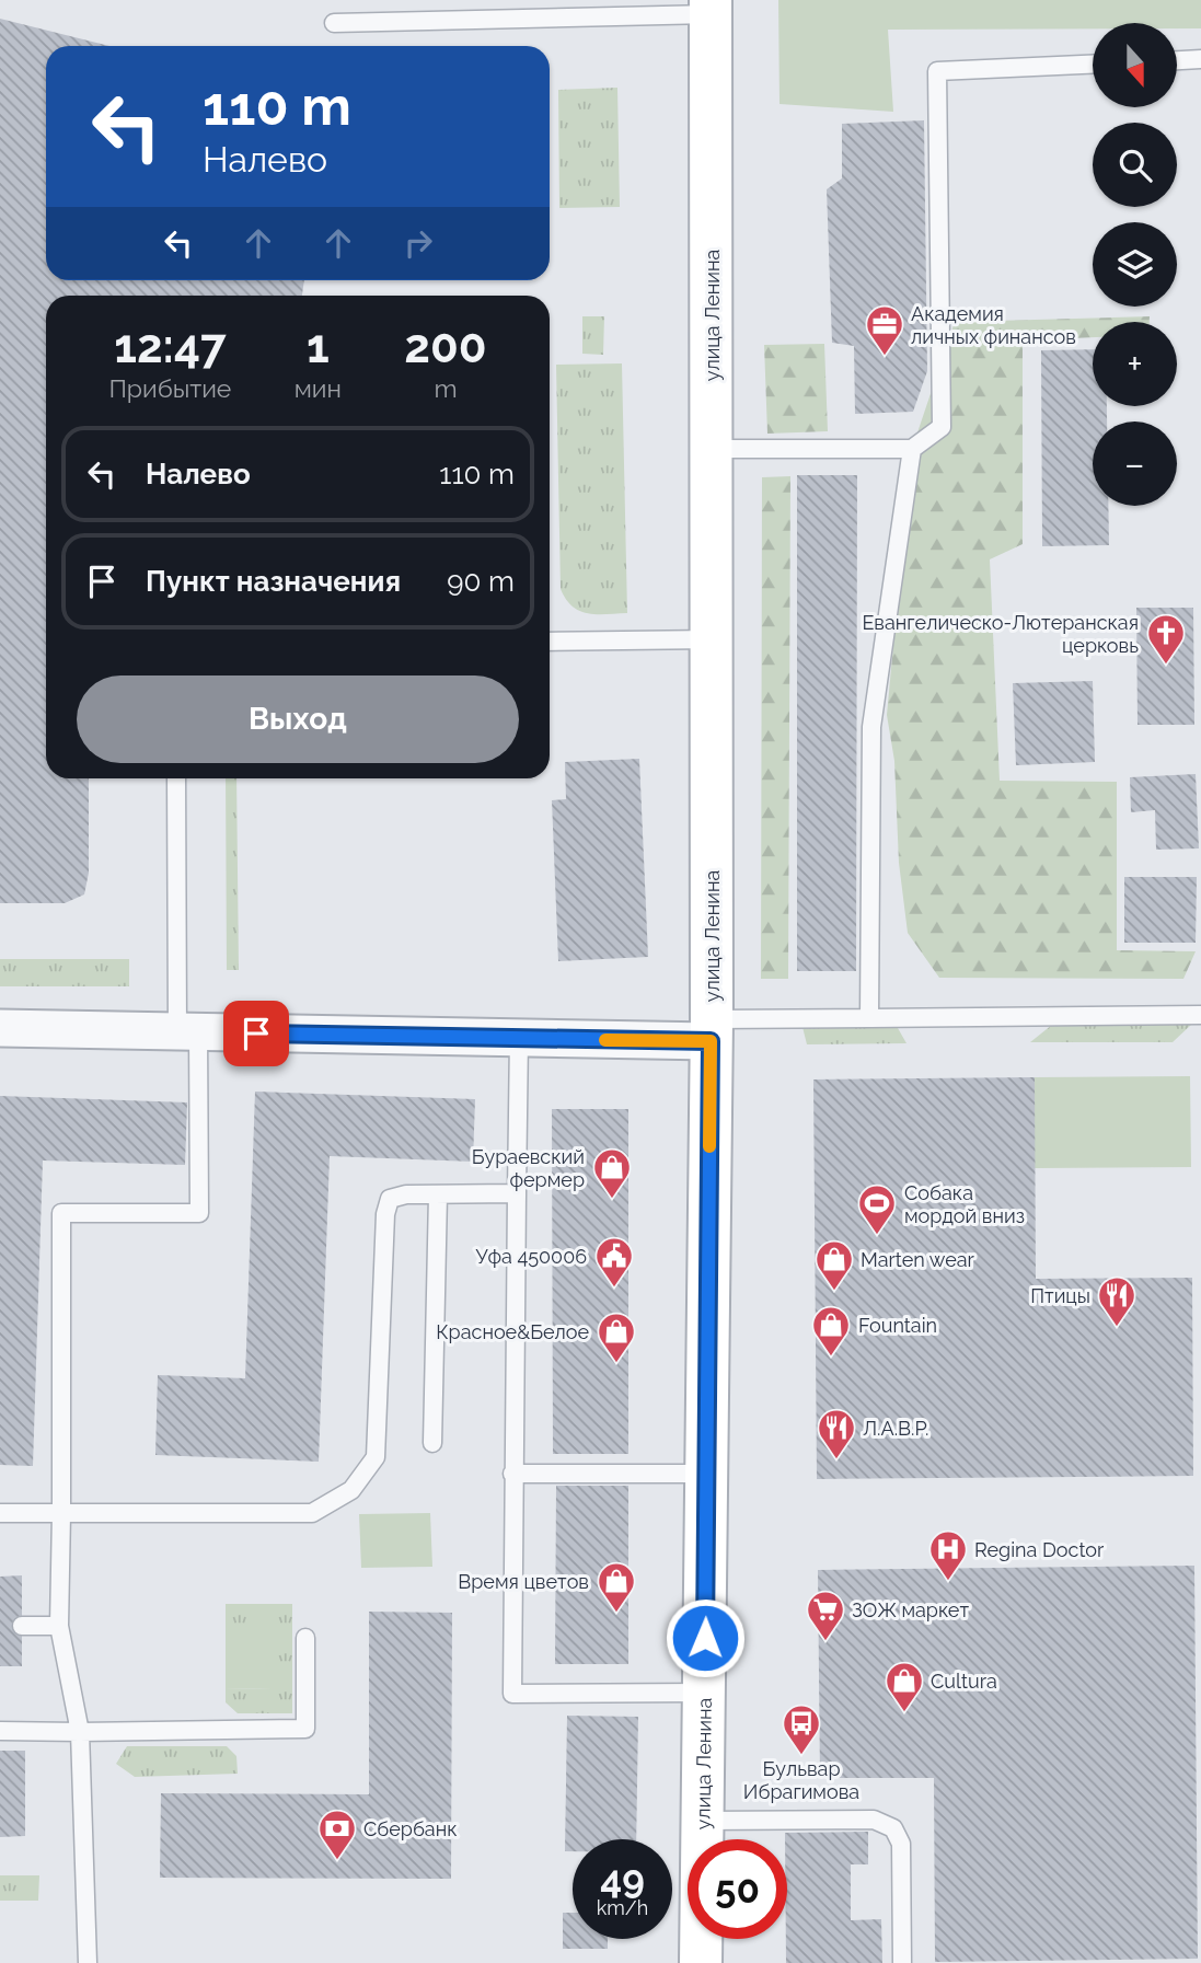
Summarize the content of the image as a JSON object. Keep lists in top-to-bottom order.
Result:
{
  "streets": {
    "main road": ["улица Ленина"]
  },
  "places": {
    "office": ["Академия личных финансов"],
    "church": ["Евангелическо-Лютеранская церковь"],
    "shop": [
      "Бураевский фермер",
      "Marten wear",
      "Fountain",
      "Красное&Белое",
      "Время цветов",
      "Cultura"
    ],
    "sports": ["Собака мордой вниз"],
    "public building": ["Уфа 450006"],
    "restaurant": ["Птицы", "Л.А.В.Р."],
    "hospital": ["Regina Doctor"],
    "supermarket": ["ЗОЖ маркет"],
    "bus stop": ["Бульвар Ибрагимова"],
    "bank": ["Сбербанк"]
  },
  "north": "bottom",
  "page": {
    "map_buttons": ["+", "−"],
    "turn": ["110 m", "Налево"],
    "eta": [
      "12:47",
      "Прибытие",
      "1",
      "мин",
      "200",
      "m"
    ],
    "list": [
      {
        "name": "Налево",
        "value": "110 m"
      },
      {
        "name": "Пункт назначения",
        "value": "90 m"
      }
    ],
    "buttons": "Выход",
    "speed": "49 km/h",
    "limit": "50"
  }
}
